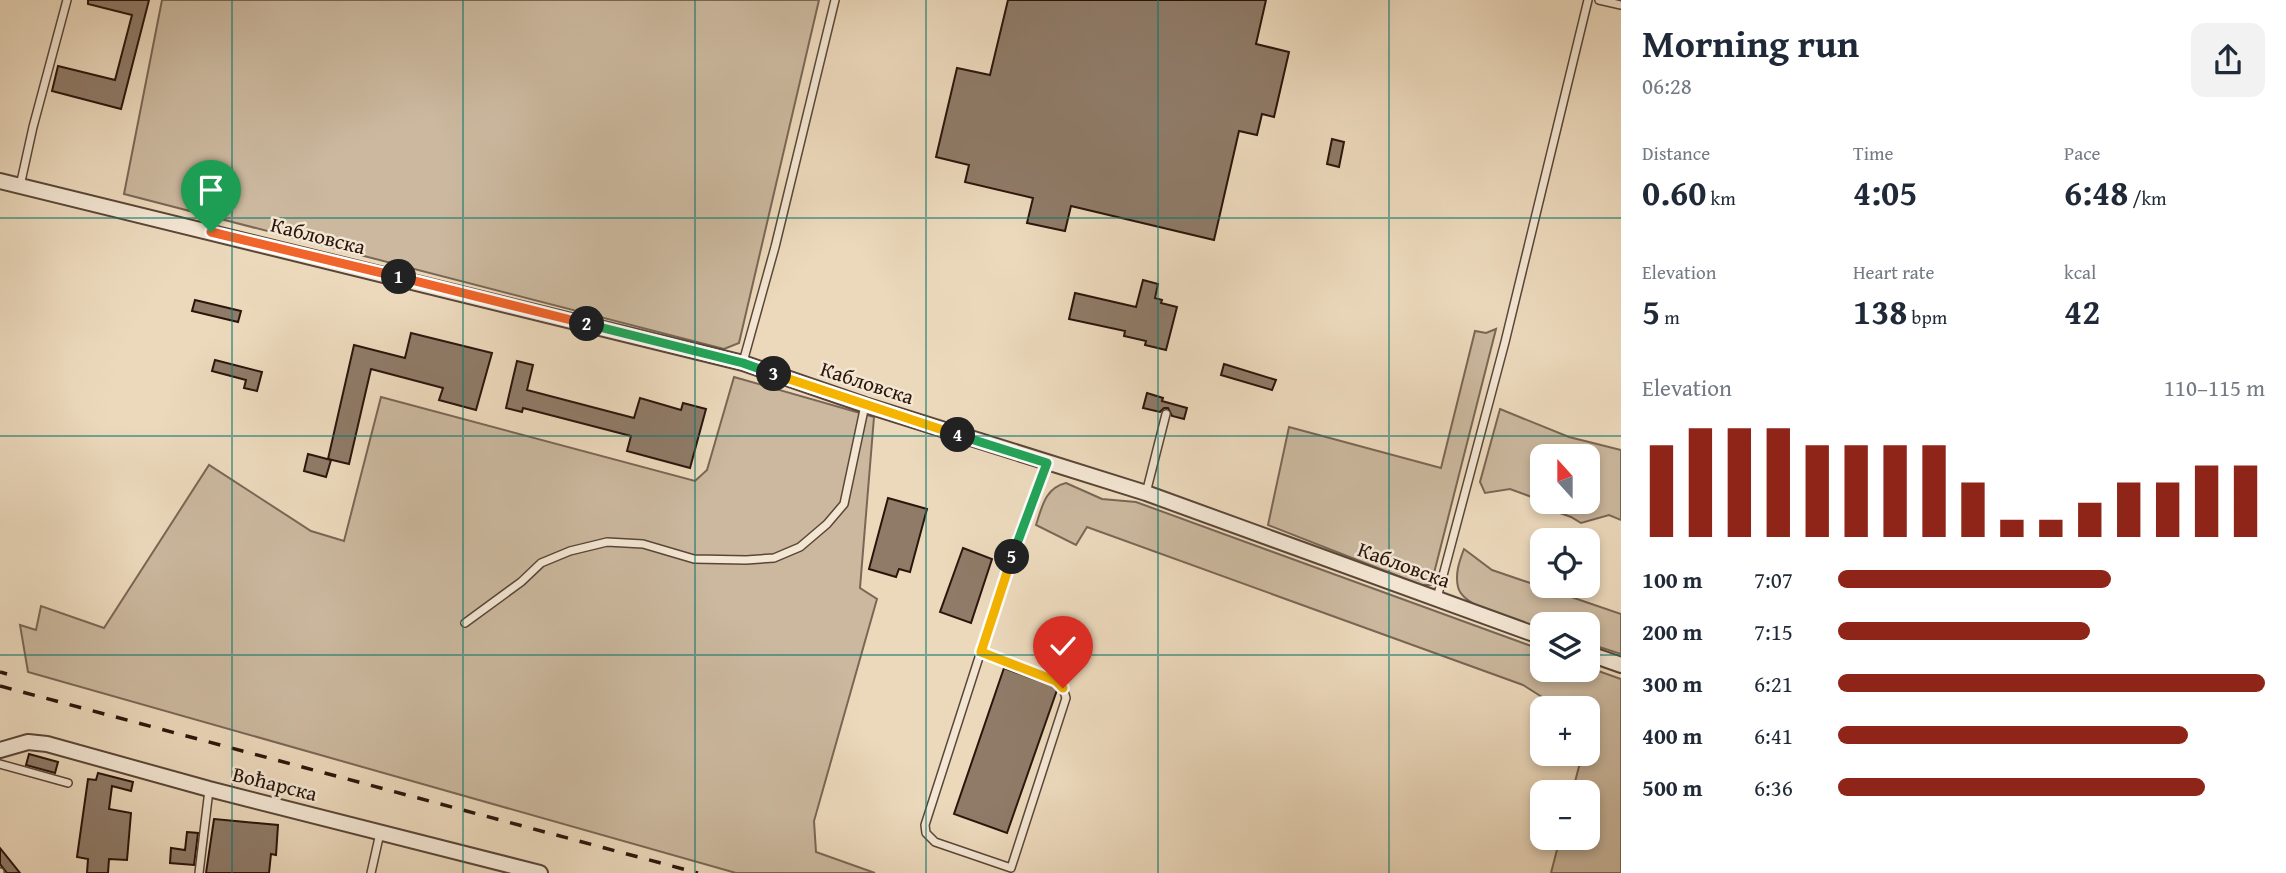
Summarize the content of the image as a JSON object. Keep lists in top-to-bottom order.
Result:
{
  "streets": {
    "street": ["Кабловска", "Воћарска"]
  },
  "north": "top",
  "page": {
    "heading": ["Morning run", "06:28"],
    "stats": [
      ["Distance", "0.60 km"],
      ["Time", "4:05"],
      ["Pace", "6:48 /km"],
      ["Elevation", "5 m"],
      ["Heart rate", "138 bpm"],
      ["kcal", "42"]
    ],
    "pins": [
      "1",
      "2",
      "3",
      "4",
      "5"
    ],
    "chart": ["Elevation", "110–115 m"],
    "map_buttons": ["+", "−"],
    "list": [
      {
        "name": "100 m",
        "note": "7:07"
      },
      {
        "name": "200 m",
        "note": "7:15"
      },
      {
        "name": "300 m",
        "note": "6:21"
      },
      {
        "name": "400 m",
        "note": "6:41"
      },
      {
        "name": "500 m",
        "note": "6:36"
      }
    ]
  }
}
